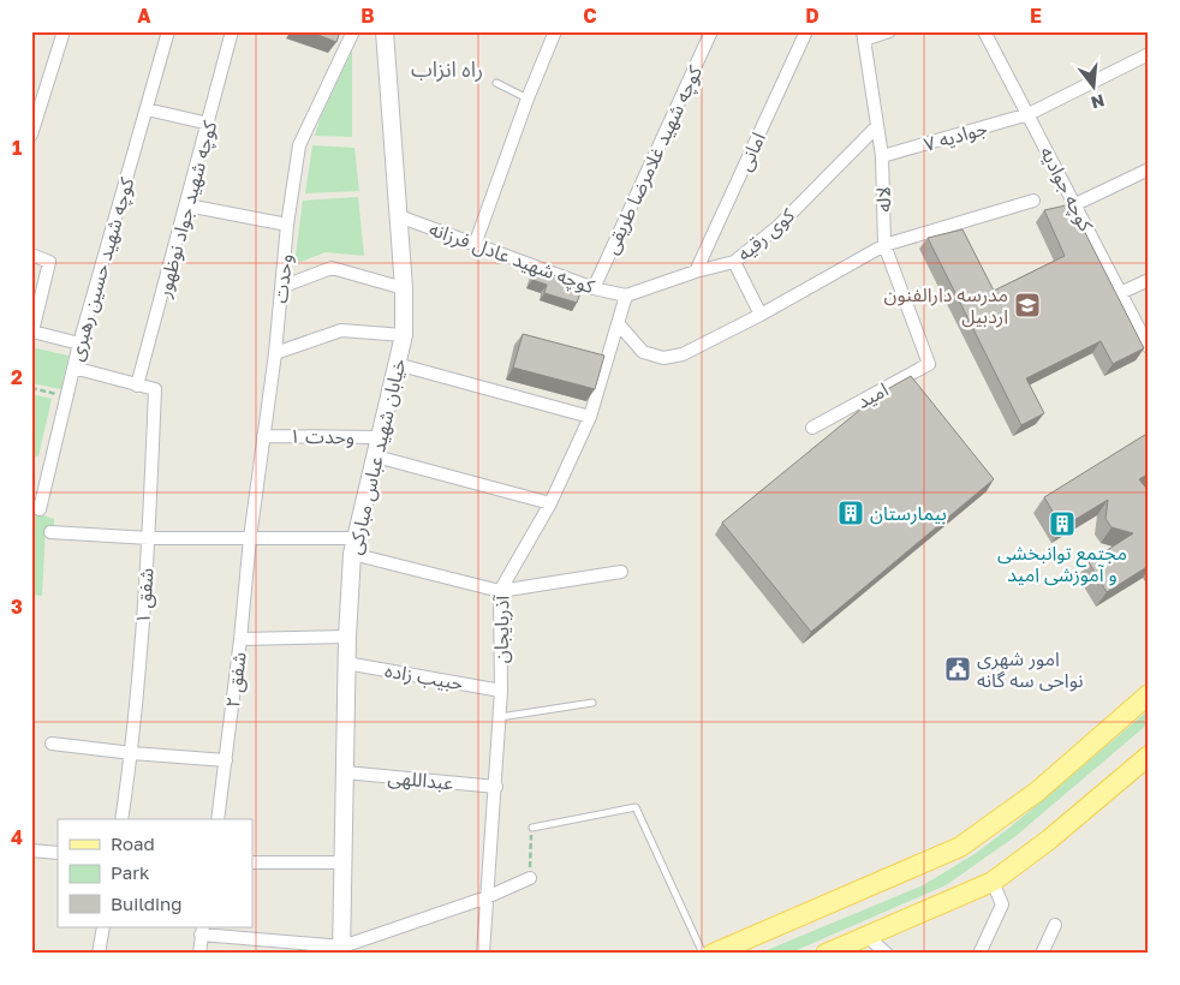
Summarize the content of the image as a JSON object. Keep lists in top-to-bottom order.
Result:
{
  "streets": {
    "street": [
      "جوادیه ۷",
      "امانی",
      "کوچه شهید غلامرضا طریقی",
      "کوچه جوادیه",
      "لاله",
      "کوچه شهید جواد نوظهور",
      "کوی رقیه",
      "کوچه شهید عادل فرزانه",
      "کوچه شهید حسین رهبری",
      "وحدت",
      "امید",
      "وحدت ۱",
      "خیابان شهید عباس مبارکی",
      "شفق ۱",
      "آذربایجان",
      "حبیب زاده",
      "شفق ۲",
      "عبداللهی"
    ]
  },
  "crossings": [
    ["جوادیه ۷", "کوچه جوادیه"],
    ["جوادیه ۷", "لاله"],
    ["امانی", "کوی رقیه"],
    ["کوچه شهید غلامرضا طریقی", "کوچه شهید عادل فرزانه"],
    ["لاله", "کوی رقیه"],
    ["لاله", "امید"],
    ["کوچه شهید جواد نوظهور", "شفق ۱"],
    ["کوی رقیه", "کوچه شهید عادل فرزانه"],
    ["کوی رقیه", "آذربایجان"],
    ["کوچه شهید عادل فرزانه", "خیابان شهید عباس مبارکی"],
    ["کوچه شهید عادل فرزانه", "آذربایجان"],
    ["وحدت", "وحدت ۱"],
    ["وحدت", "شفق ۲"],
    ["وحدت ۱", "خیابان شهید عباس مبارکی"],
    ["خیابان شهید عباس مبارکی", "حبیب زاده"],
    ["خیابان شهید عباس مبارکی", "عبداللهی"],
    ["آذربایجان", "حبیب زاده"],
    ["آذربایجان", "عبداللهی"]
  ],
  "districts": ["راه انزاب"],
  "places": {
    "school or university": ["مدرسه دارالفنون اردبیل"],
    "building": ["بیمارستان", "مجتمع توانبخشی و آموزشی امید"],
    "public building": ["امور شهری نواحی سه گانه"]
  },
  "legend": ["Road", "Park", "Building"],
  "north": "bottom",
  "grid": {
    "columns": [
      "A",
      "B",
      "C",
      "D",
      "E"
    ],
    "rows": [
      "1",
      "2",
      "3",
      "4"
    ]
  }
}
